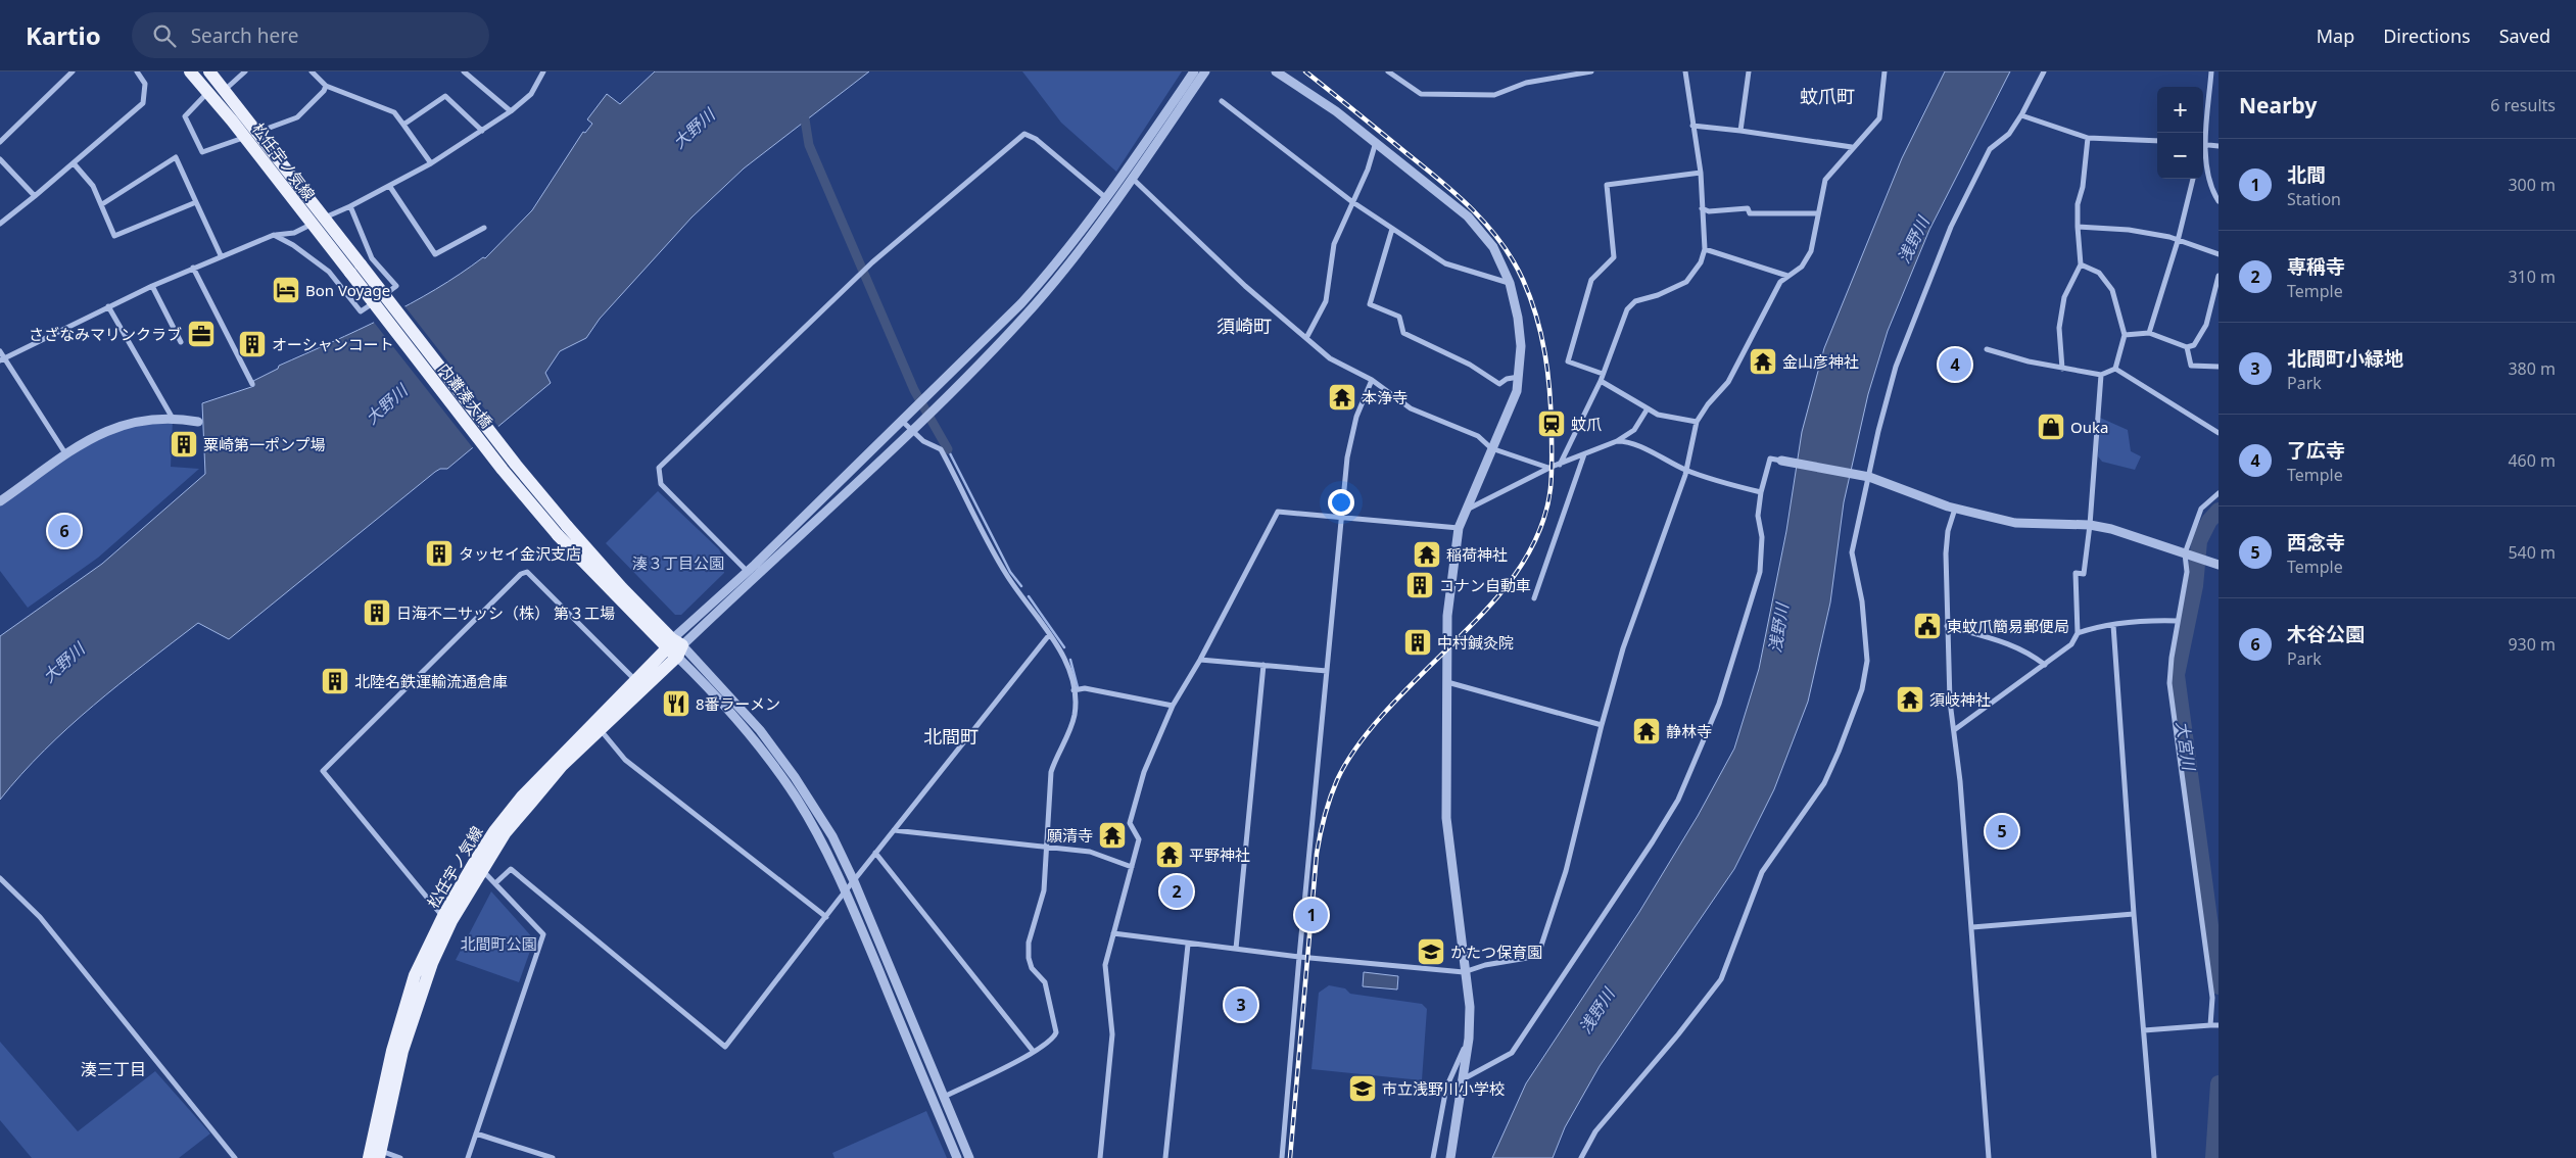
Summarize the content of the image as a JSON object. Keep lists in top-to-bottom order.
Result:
{
  "streets": {
    "main road": ["松任宇ノ気線", "内灘湊大橋"]
  },
  "crossings": [
    ["松任宇ノ気線", "内灘湊大橋"]
  ],
  "districts": [
    "蚊爪町",
    "須崎町",
    "北間町",
    "湊三丁目"
  ],
  "water": ["大野川", "浅野川", "大宮川"],
  "parks": ["湊３丁目公園", "北間町公園"],
  "places": {
    "hotel": ["Bon Voyage"],
    "office": ["さざなみマリンクラブ"],
    "building": [
      "オーシャンコート",
      "粟崎第一ポンプ場",
      "タッセイ金沢支店",
      "コナン自動車",
      "日海不二サッシ（株） 第３工場",
      "中村鍼灸院",
      "北陸名鉄運輸流通倉庫"
    ],
    "temple": [
      "金山彦神社",
      "本浄寺",
      "稲荷神社",
      "須岐神社",
      "静林寺",
      "願清寺",
      "平野神社"
    ],
    "station": ["蚊爪"],
    "shop": ["Ouka"],
    "public building": ["東蚊爪簡易郵便局"],
    "restaurant": ["8番ラーメン"],
    "school or university": ["かたつ保育園", "市立浅野川小学校"]
  },
  "page": {
    "header": "Kartio",
    "search": "Search here",
    "nav": ["Map", "Directions", "Saved"],
    "heading": ["Nearby", "6 results"],
    "map_buttons": ["+", "−"],
    "list": [
      {
        "mark": "1",
        "name": "北間",
        "note": "Station",
        "value": "300 m"
      },
      {
        "mark": "2",
        "name": "専稱寺",
        "note": "Temple",
        "value": "310 m"
      },
      {
        "mark": "3",
        "name": "北間町小緑地",
        "note": "Park",
        "value": "380 m"
      },
      {
        "mark": "4",
        "name": "了広寺",
        "note": "Temple",
        "value": "460 m"
      },
      {
        "mark": "5",
        "name": "西念寺",
        "note": "Temple",
        "value": "540 m"
      },
      {
        "mark": "6",
        "name": "木谷公園",
        "note": "Park",
        "value": "930 m"
      }
    ],
    "pins": [
      "4",
      "6",
      "5",
      "2",
      "1",
      "3"
    ]
  }
}
